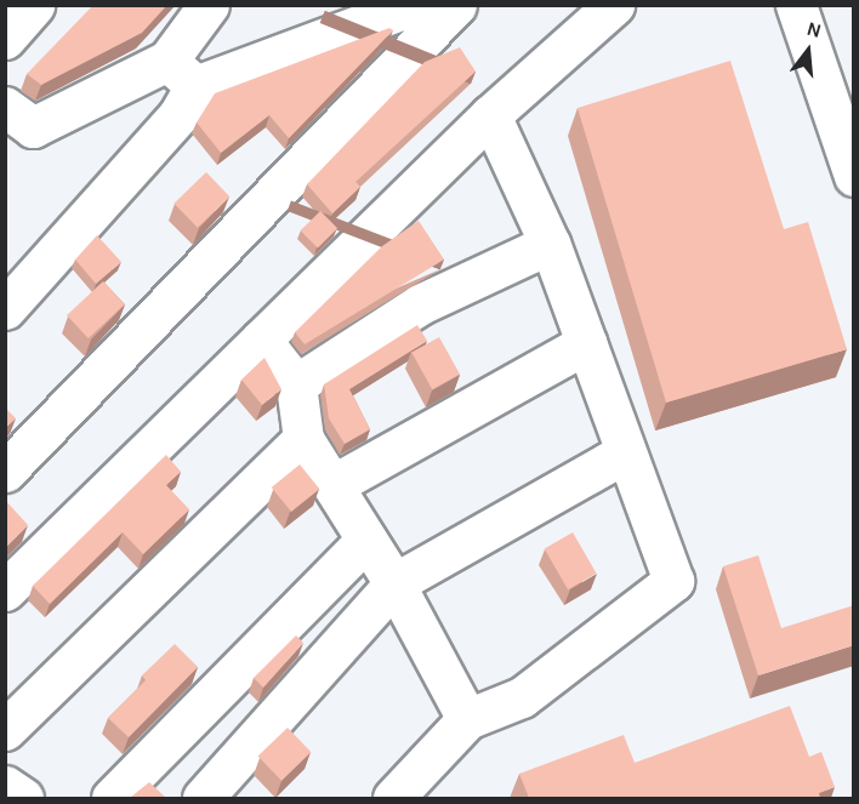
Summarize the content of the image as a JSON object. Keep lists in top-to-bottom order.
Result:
{
  "north": "top"
}
